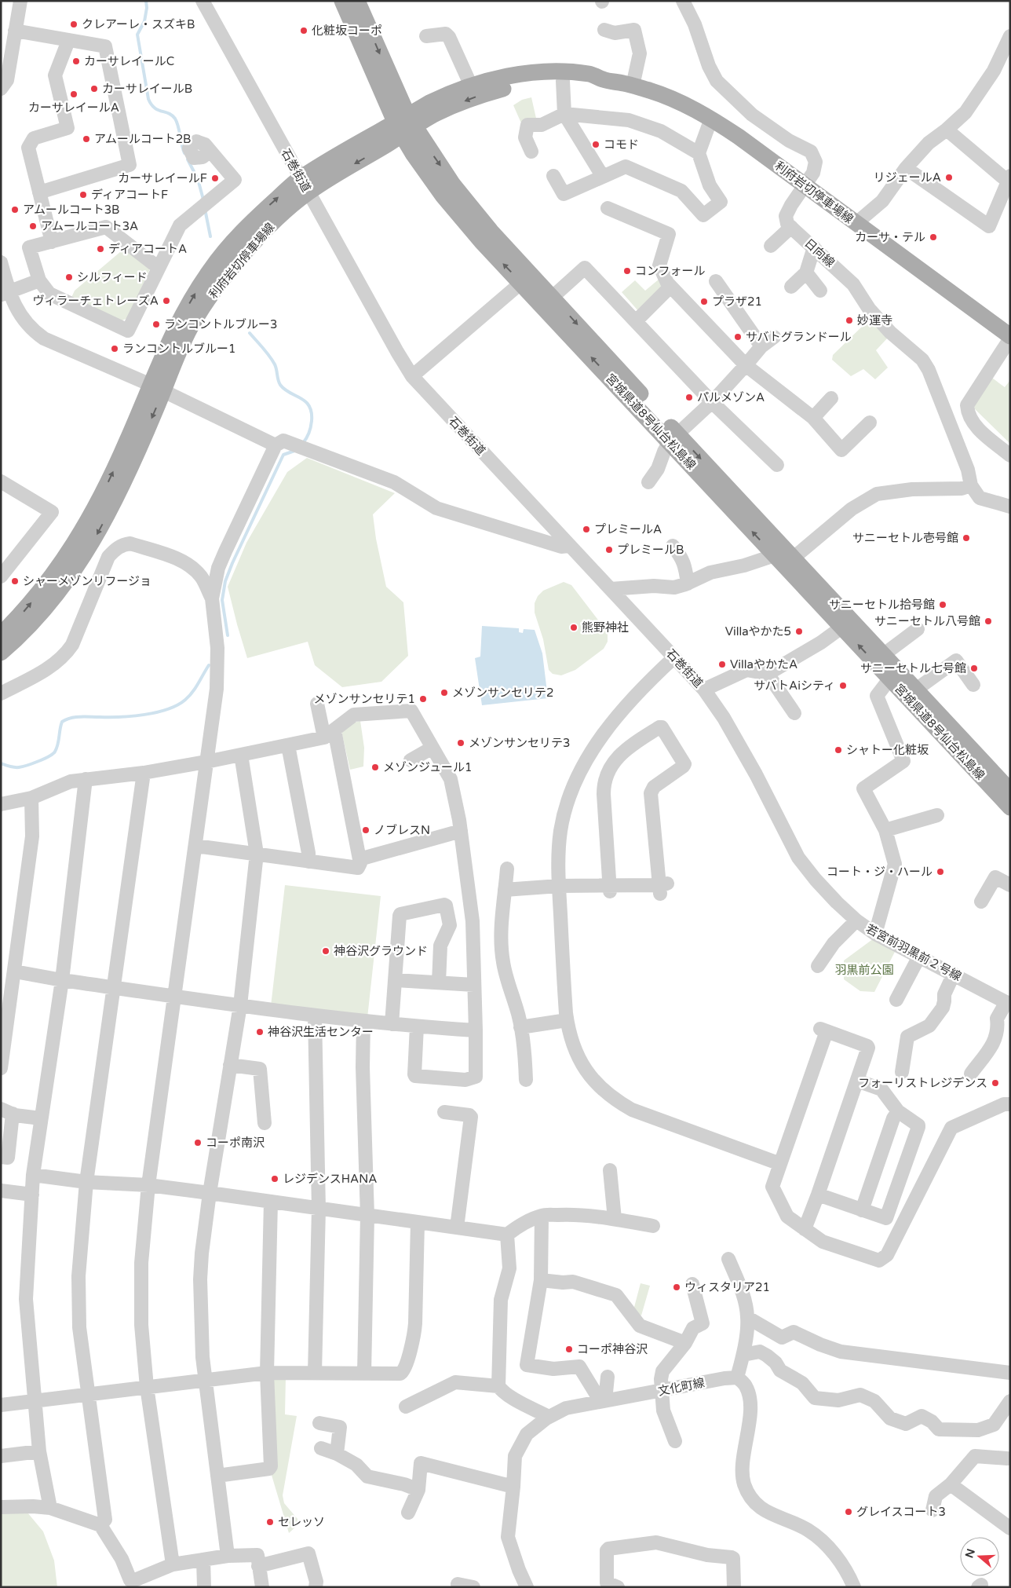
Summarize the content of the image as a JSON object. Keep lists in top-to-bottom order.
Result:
{
  "streets": {
    "main road": ["利府岩切停車場線", "宮城県道8号仙台松島線"],
    "street": [
      "石巻街道",
      "日向線",
      "若宮前羽黒前２号線",
      "文化町線"
    ]
  },
  "crossings": [
    ["石巻街道", "利府岩切停車場線"],
    ["石巻街道", "若宮前羽黒前２号線"],
    ["利府岩切停車場線", "宮城県道8号仙台松島線"]
  ],
  "parks": ["羽黒前公園"],
  "places": [
    "クレアーレ・スズキB",
    "化粧坂コーポ",
    "カーサレイールC",
    "カーサレイールB",
    "カーサレイールA",
    "アムールコート2B",
    "コモド",
    "リジェールA",
    "カーサレイールF",
    "ディアコートF",
    "アムールコート3B",
    "アムールコート3A",
    "カーサ・テル",
    "ディアコートA",
    "コンフォール",
    "シルフィード",
    "ヴィラーチェトレーズA",
    "プラザ21",
    "妙運寺",
    "ランコントルブルー3",
    "サバトグランドール",
    "ランコントルブルー1",
    "パルメゾンA",
    "プレミールA",
    "サニーセトル壱号館",
    "プレミールB",
    "シャーメゾンリフージョ",
    "サニーセトル拾号館",
    "サニーセトル八号館",
    "熊野神社",
    "Villaやかた5",
    "VillaやかたA",
    "サニーセトル七号館",
    "サバトAiシティ",
    "メゾンサンセリテ2",
    "メゾンサンセリテ1",
    "メゾンサンセリテ3",
    "シャトー化粧坂",
    "メゾンジュール1",
    "ノブレスN",
    "コート・ジ・ハール",
    "神谷沢グラウンド",
    "神谷沢生活センター",
    "フォーリストレジデンス",
    "コーポ南沢",
    "レジデンスHANA",
    "ウィスタリア21",
    "コーポ神谷沢",
    "グレイスコート3",
    "セレッソ"
  ],
  "north": "left"
}
